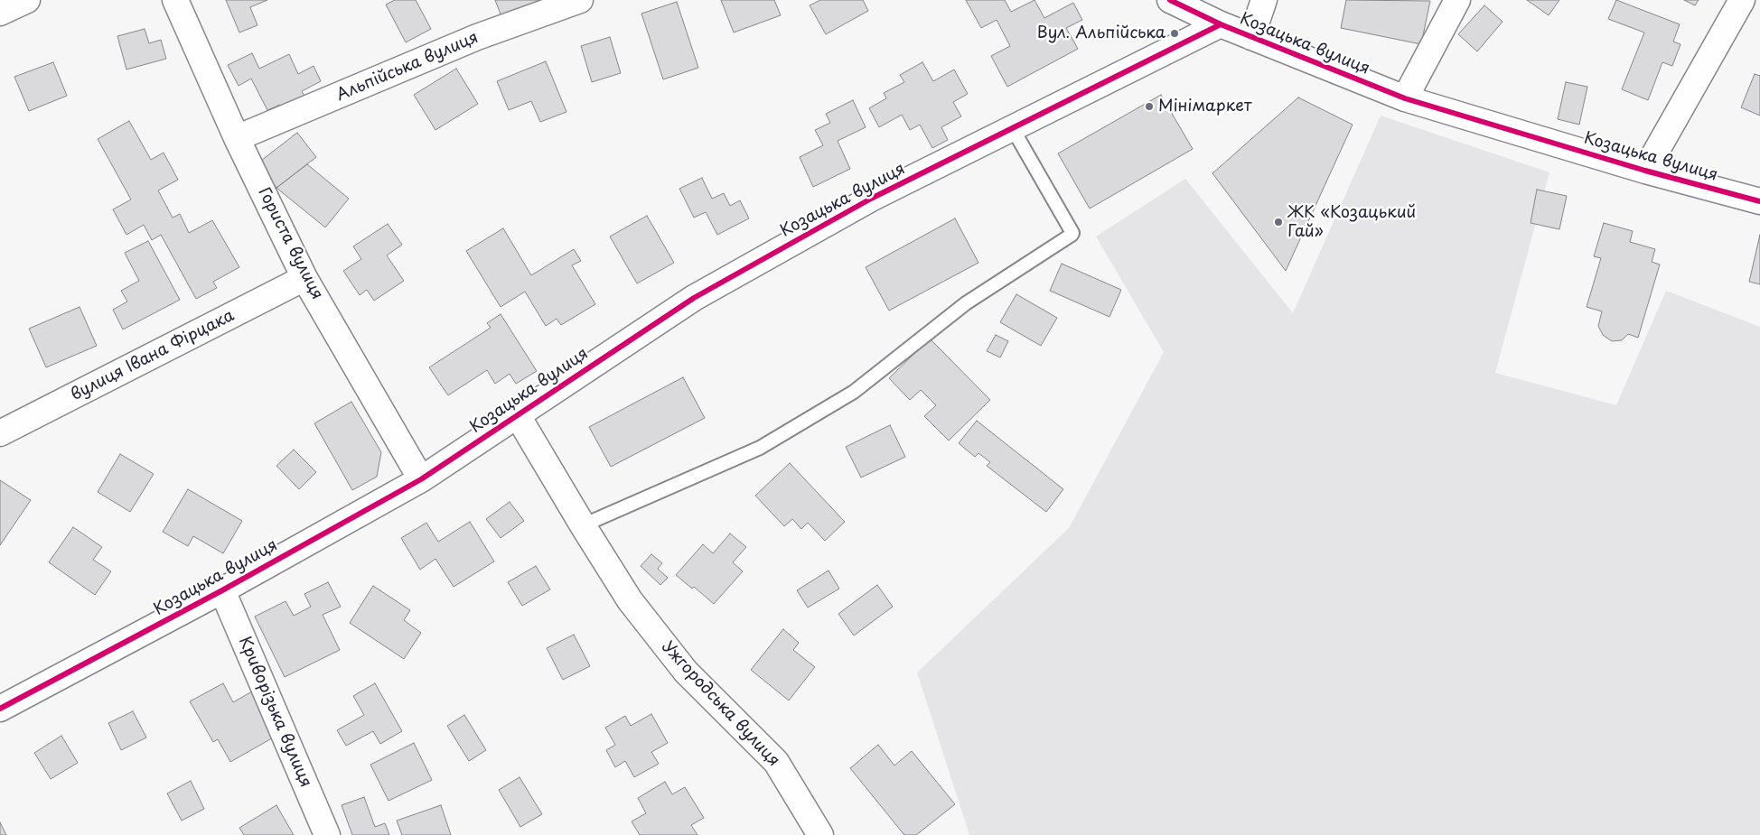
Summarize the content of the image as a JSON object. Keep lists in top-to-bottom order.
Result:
{
  "streets": {
    "street": [
      "Козацька вулиця",
      "Альпійська вулиця",
      "Гориста вулиця",
      "вулиця Івана Фірцака",
      "Ужгородська вулиця",
      "Криворізька вулиця"
    ]
  },
  "crossings": [
    ["Козацька вулиця", "Гориста вулиця"],
    ["Козацька вулиця", "Ужгородська вулиця"],
    ["Козацька вулиця", "Криворізька вулиця"],
    ["Альпійська вулиця", "Гориста вулиця"],
    ["Гориста вулиця", "вулиця Івана Фірцака"]
  ],
  "places": ["Вул. Альпійська", "Мінімаркет", "ЖК «Козацький Гай»"]
}
